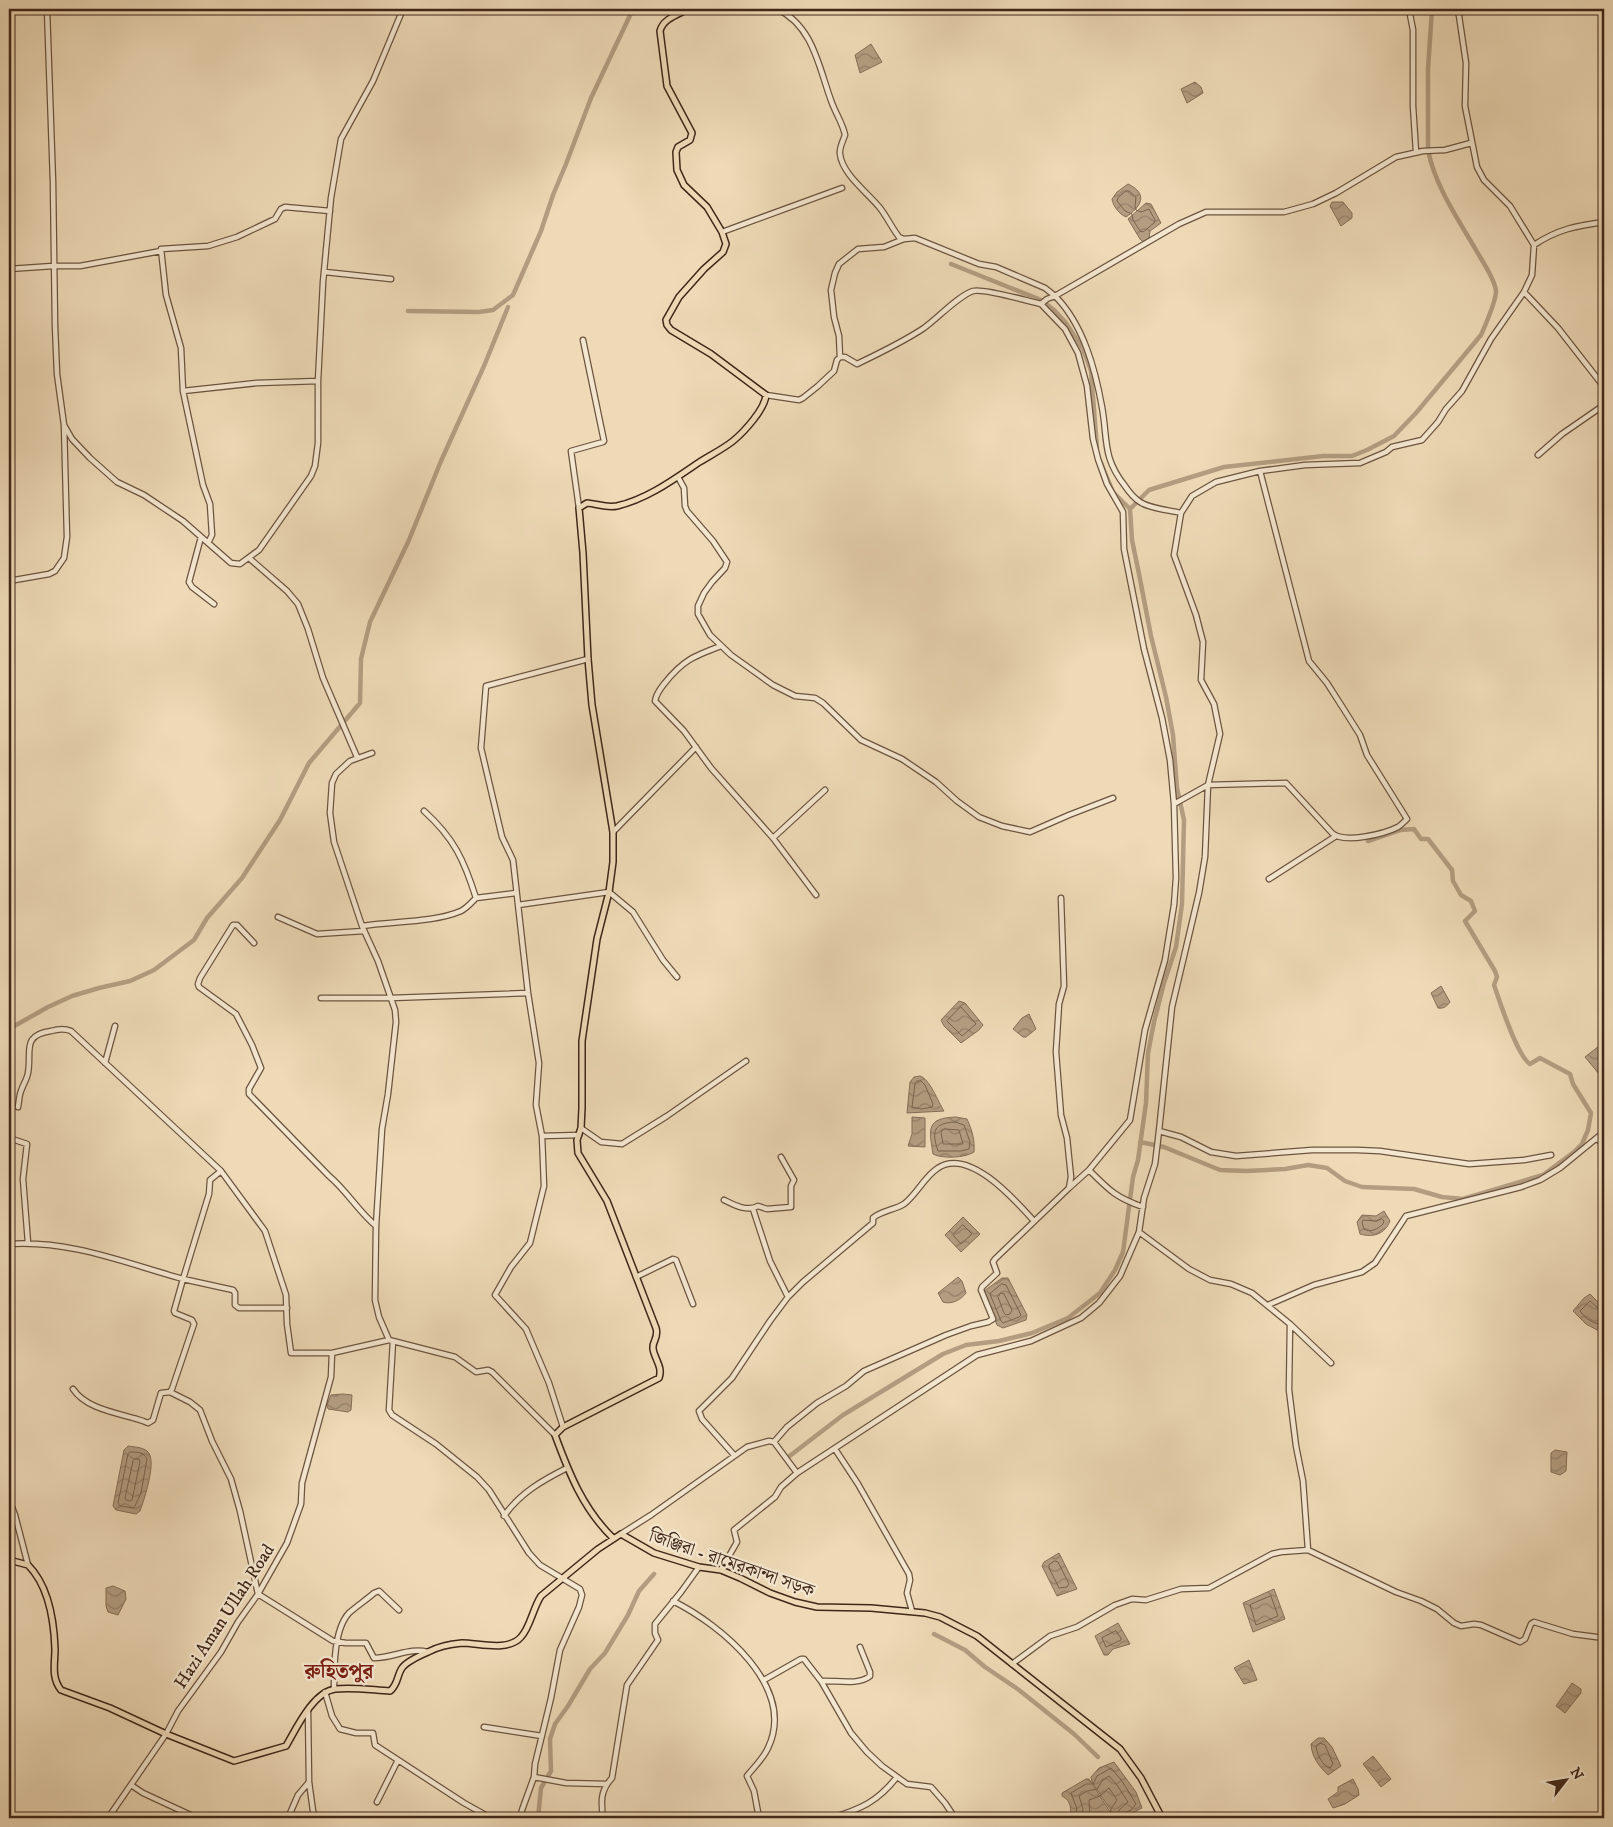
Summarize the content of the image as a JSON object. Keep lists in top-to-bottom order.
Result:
{
  "streets": {
    "main road": ["জিঞ্জিরা - রামেরকান্দা সড়ক"],
    "street": ["Hazi Aman Ullah Road"]
  },
  "districts": ["রুহিতপুর"],
  "north": "top right"
}
